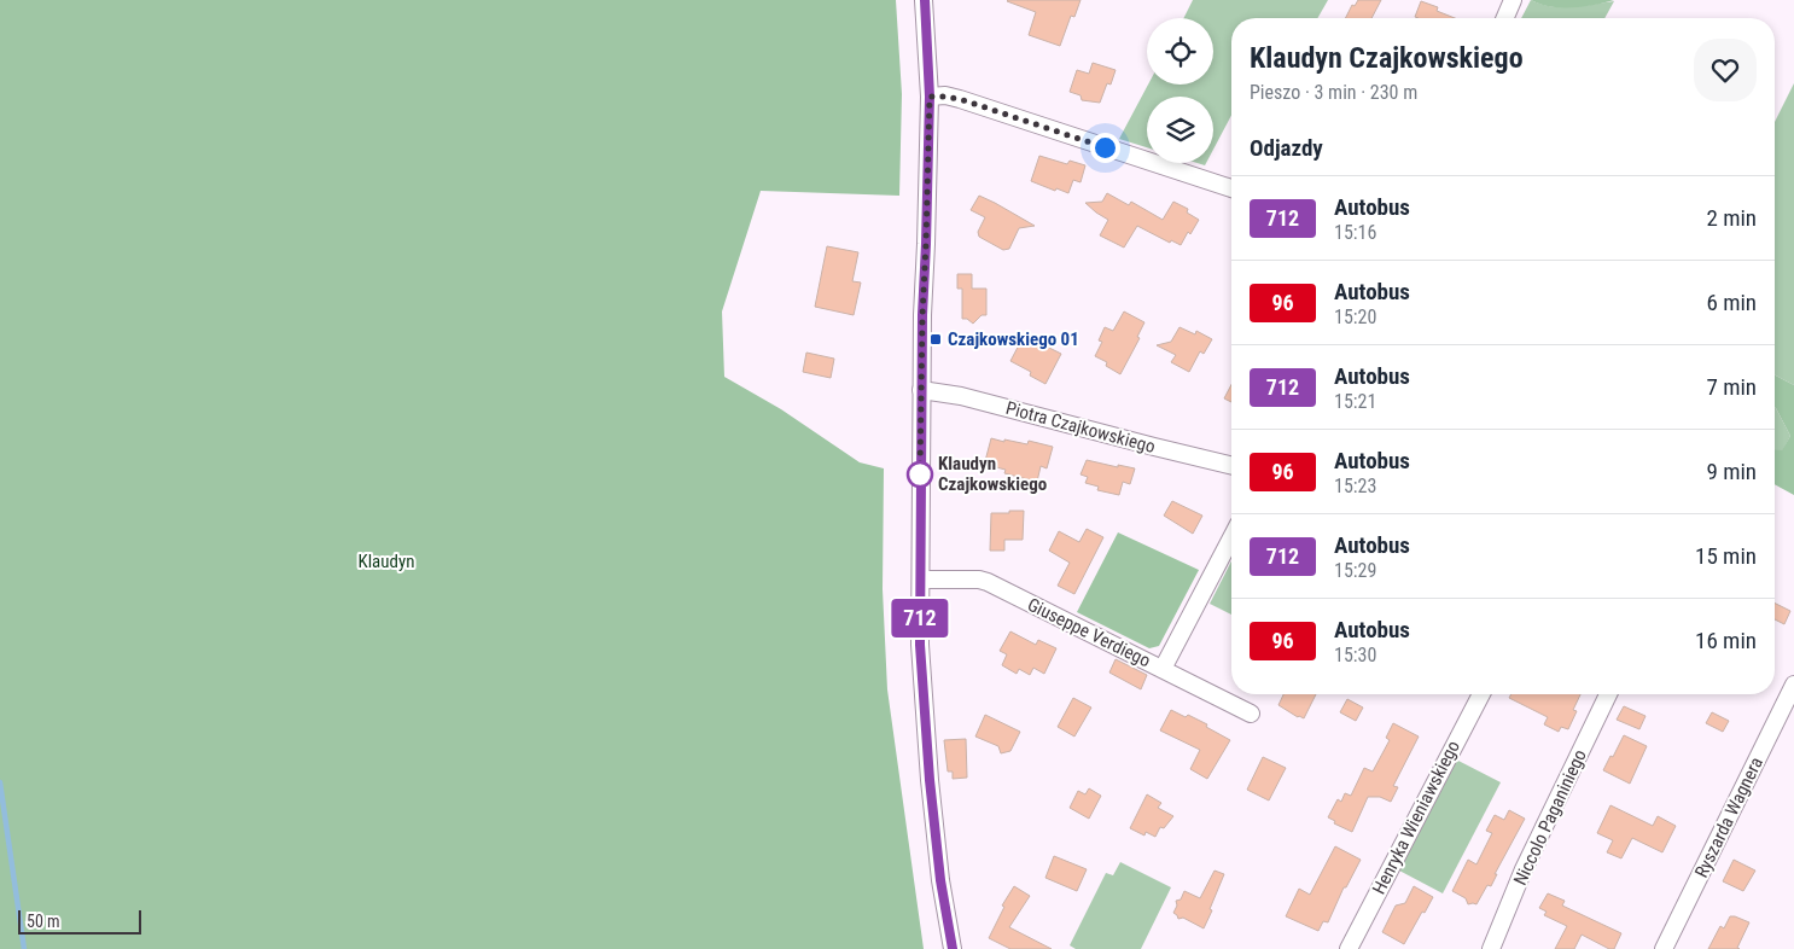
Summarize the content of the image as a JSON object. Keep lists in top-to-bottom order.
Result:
{
  "streets": {
    "street": [
      "Piotra Czajkowskiego",
      "Giuseppe Verdiego",
      "Henryka Wieniawskiego",
      "Niccolo Paganiniego",
      "Ryszarda Wagnera"
    ]
  },
  "parks": ["Klaudyn"],
  "places": {
    "transit": ["Czajkowskiego 01"],
    "other": ["Klaudyn Czajkowskiego"]
  },
  "lines": ["bus line 712"],
  "scale_bar": "50 m",
  "page": {
    "on_map": "712",
    "heading": [
      ["Klaudyn Czajkowskiego", "Pieszo · 3 min · 230 m"],
      "Odjazdy"
    ],
    "list": [
      {
        "mark": "712",
        "name": "Autobus",
        "note": "15:16",
        "value": "2 min"
      },
      {
        "mark": "96",
        "name": "Autobus",
        "note": "15:20",
        "value": "6 min"
      },
      {
        "mark": "712",
        "name": "Autobus",
        "note": "15:21",
        "value": "7 min"
      },
      {
        "mark": "96",
        "name": "Autobus",
        "note": "15:23",
        "value": "9 min"
      },
      {
        "mark": "712",
        "name": "Autobus",
        "note": "15:29",
        "value": "15 min"
      },
      {
        "mark": "96",
        "name": "Autobus",
        "note": "15:30",
        "value": "16 min"
      }
    ],
    "scale": "50 m"
  }
}
